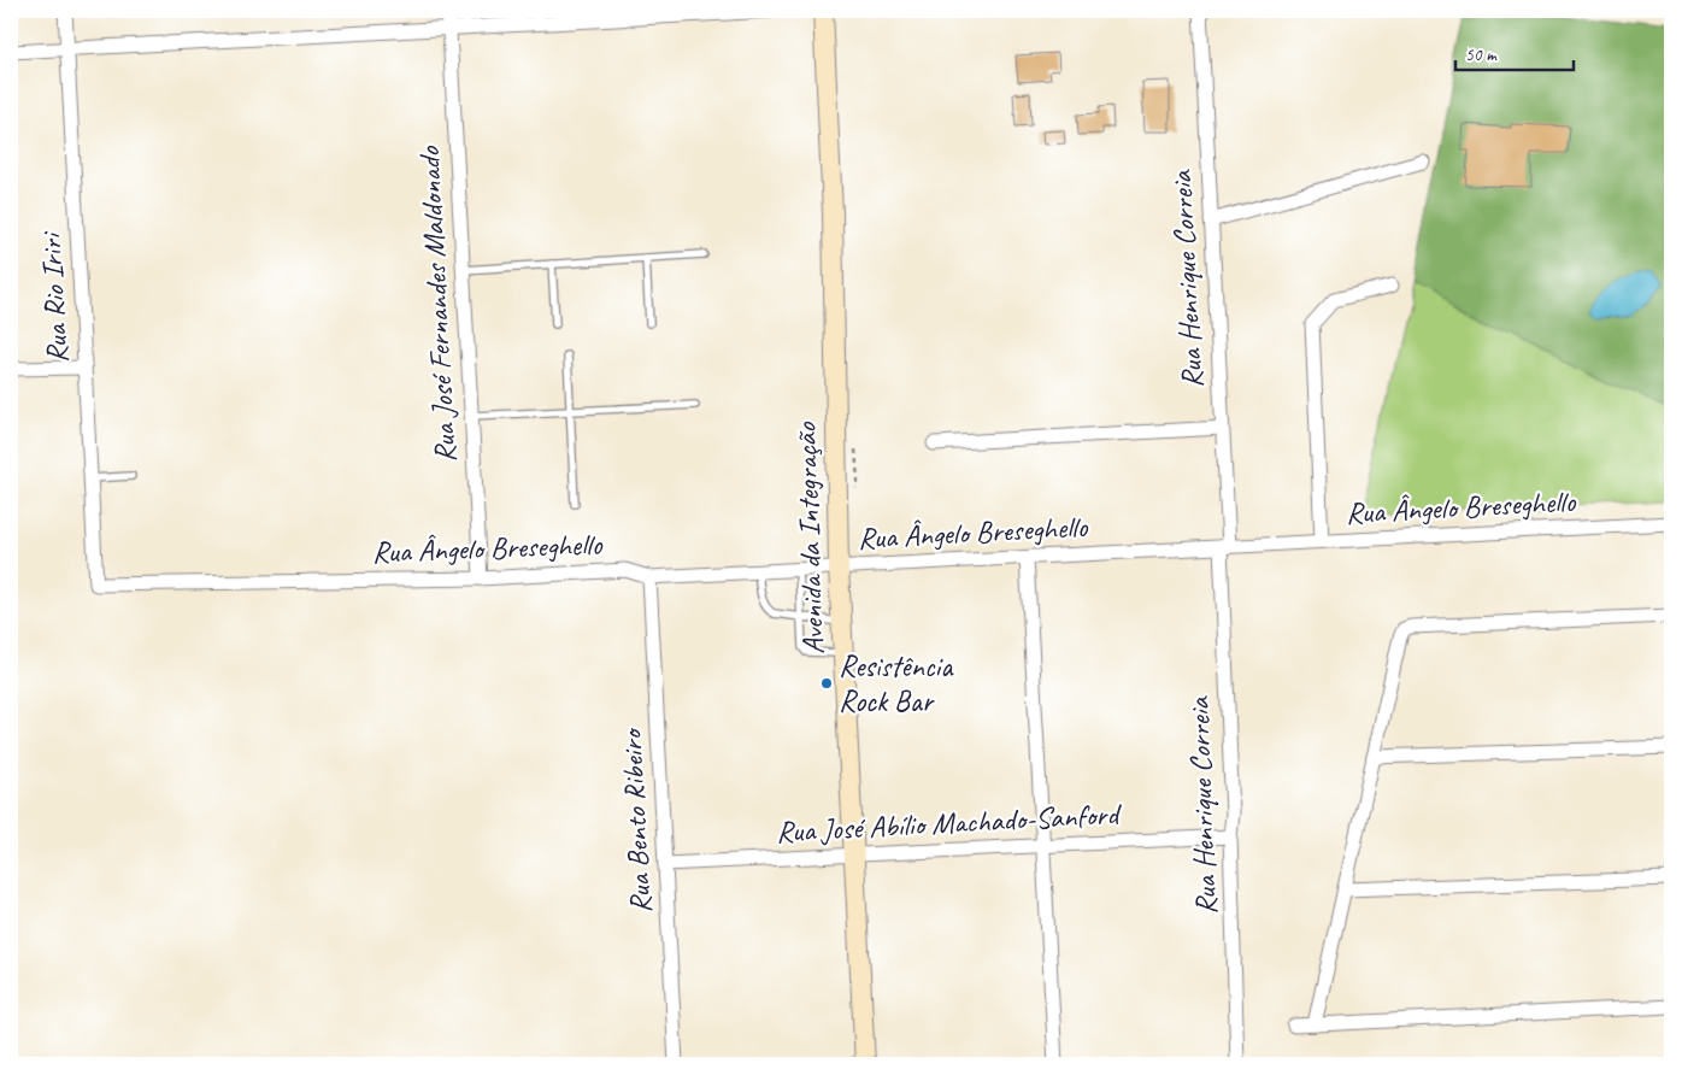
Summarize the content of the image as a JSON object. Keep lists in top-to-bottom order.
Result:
{
  "streets": {
    "main road": ["Avenida da Integração"],
    "street": [
      "Rua Henrique Correia",
      "Rua Rio Iriri",
      "Rua José Fernandes Maldonado",
      "Rua Ângelo Breseghello",
      "Rua Bento Ribeiro",
      "Rua José Abílio Machado-Sanford"
    ]
  },
  "crossings": [
    ["Rua Henrique Correia", "Rua Ângelo Breseghello"],
    ["Rua Henrique Correia", "Rua José Abílio Machado-Sanford"],
    ["Rua Rio Iriri", "Rua Ângelo Breseghello"],
    ["Rua José Fernandes Maldonado", "Rua Ângelo Breseghello"],
    ["Rua Ângelo Breseghello", "Avenida da Integração"],
    ["Rua Ângelo Breseghello", "Rua Bento Ribeiro"],
    ["Avenida da Integração", "Rua José Abílio Machado-Sanford"],
    ["Rua Bento Ribeiro", "Rua José Abílio Machado-Sanford"]
  ],
  "places": ["Resistência Rock Bar"],
  "scale_bar": "50 m"
}
